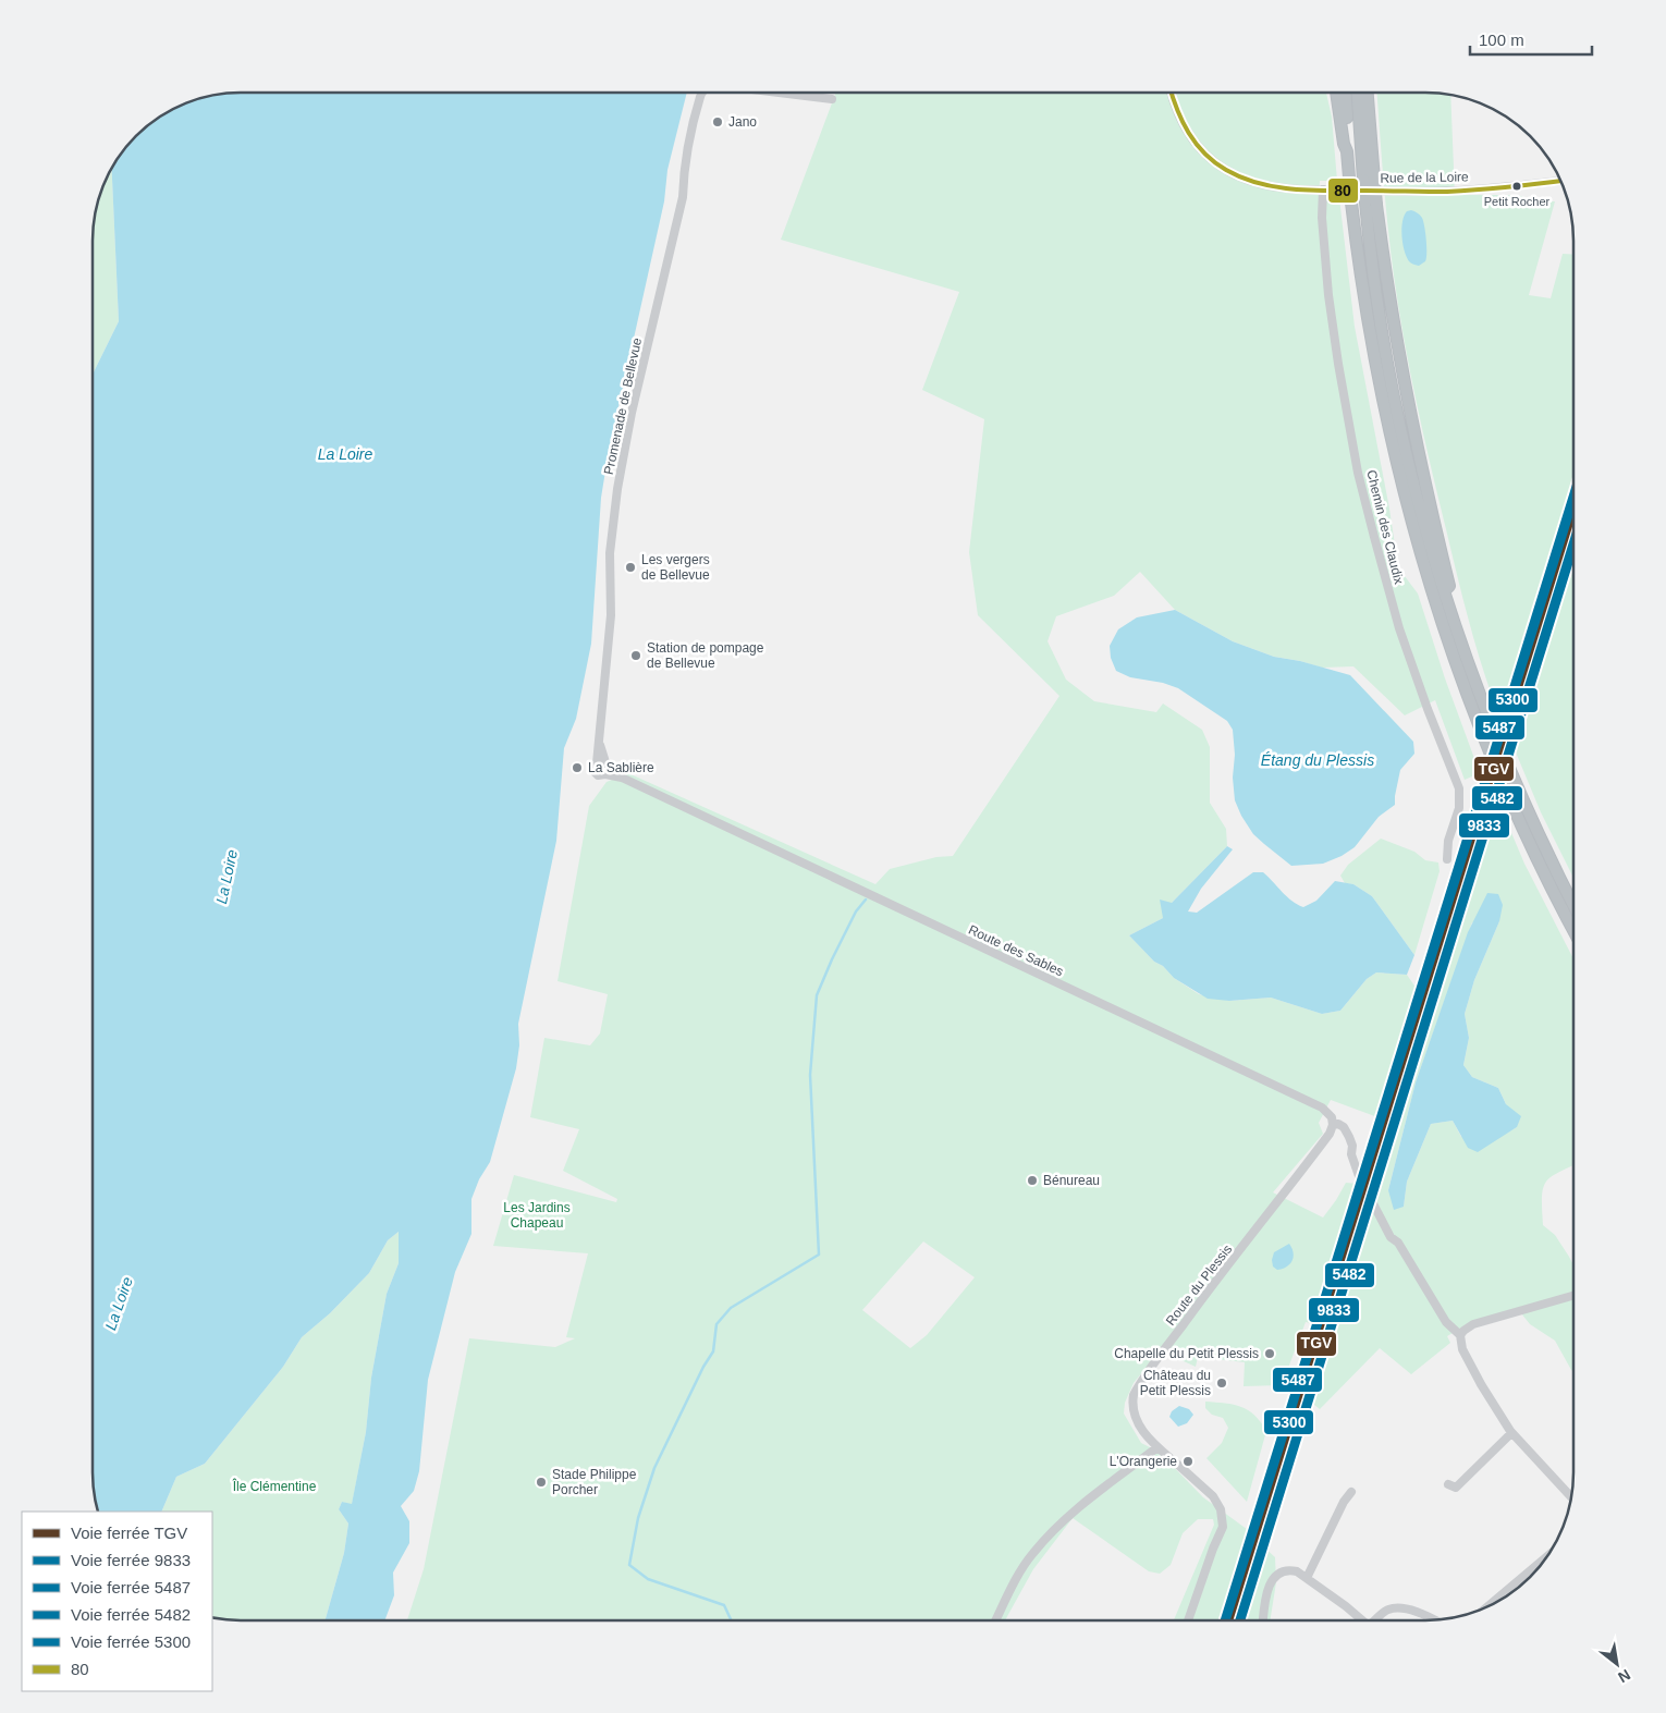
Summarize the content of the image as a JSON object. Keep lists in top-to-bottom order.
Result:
{
  "streets": {
    "street": [
      "Rue de la Loire",
      "Promenade de Bellevue",
      "Chemin des Claudix",
      "Route des Sables",
      "Route du Plessis"
    ]
  },
  "crossings": [
    ["Rue de la Loire", "Chemin des Claudix"],
    ["Promenade de Bellevue", "Route des Sables"],
    ["Route des Sables", "Route du Plessis"]
  ],
  "water": ["La Loire", "Étang du Plessis"],
  "parks": ["Les Jardins Chapeau", "Île Clémentine"],
  "places": [
    "Jano",
    "Petit Rocher",
    "Les vergers de Bellevue",
    "Station de pompage de Bellevue",
    "La Sablière",
    "Bénureau",
    "Chapelle du Petit Plessis",
    "Château du Petit Plessis",
    "L'Orangerie",
    "Stade Philippe Porcher"
  ],
  "lines": [
    "transit line 80",
    "rail line 5487",
    "rail line 5300",
    "rail line TGV",
    "rail line 9833",
    "rail line 5482"
  ],
  "legend": [
    "Voie ferrée TGV",
    "Voie ferrée 9833",
    "Voie ferrée 5487",
    "Voie ferrée 5482",
    "Voie ferrée 5300",
    "80"
  ],
  "scale_bar": "100 m",
  "north": "bottom right"
}
